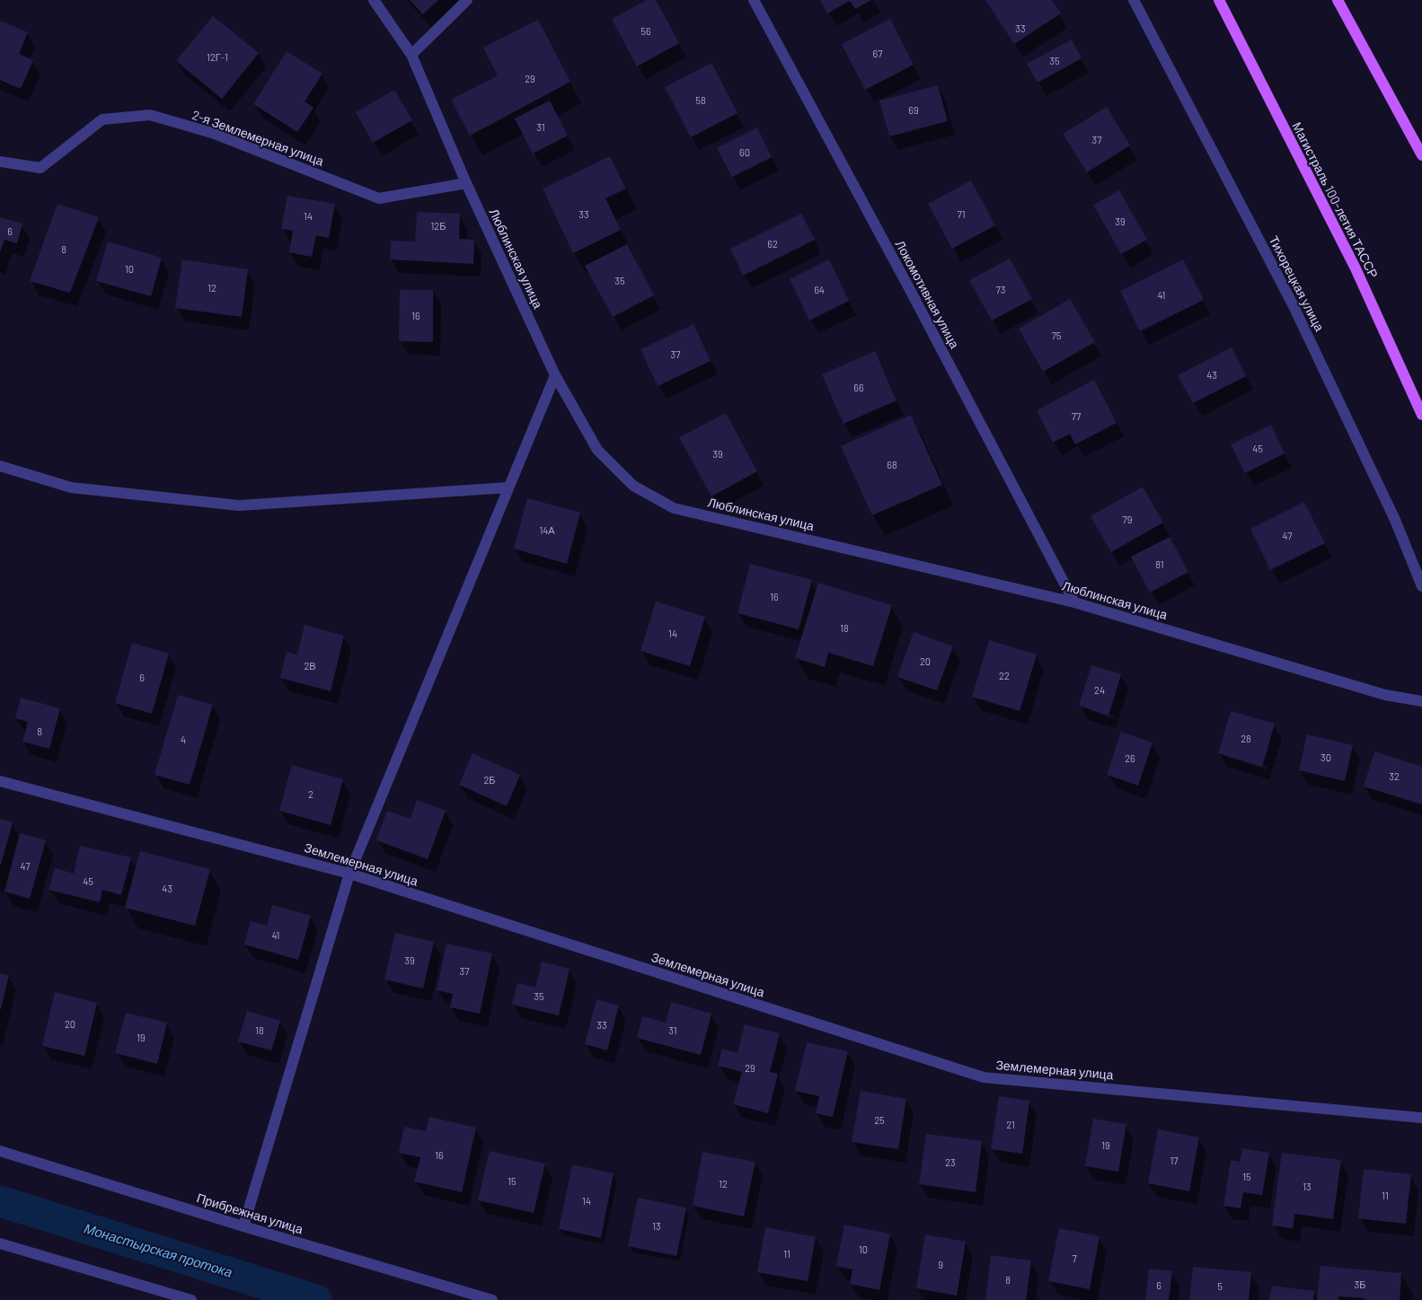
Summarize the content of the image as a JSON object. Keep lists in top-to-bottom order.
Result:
{
  "streets": {
    "main road": ["Магистраль 100-летия ТАССР"],
    "street": [
      "2-я Землемерная улица",
      "Люблинская улица",
      "Тихорецкая улица",
      "Локомотивная улица",
      "Землемерная улица",
      "Прибрежная улица"
    ]
  },
  "crossings": [
    ["2-я Землемерная улица", "Люблинская улица"],
    ["Люблинская улица", "Локомотивная улица"]
  ],
  "water": ["Монастырская протока"],
  "house_numbers": [
    "33",
    "56",
    "67",
    "12Г-1",
    "35",
    "29",
    "58",
    "69",
    "31",
    "37",
    "60",
    "33",
    "71",
    "14",
    "39",
    "12Б",
    "6",
    "62",
    "8",
    "10",
    "35",
    "12",
    "64",
    "73",
    "41",
    "16",
    "75",
    "37",
    "43",
    "66",
    "77",
    "45",
    "39",
    "68",
    "79",
    "14А",
    "47",
    "81",
    "16",
    "18",
    "14",
    "20",
    "2В",
    "22",
    "6",
    "24",
    "8",
    "28",
    "4",
    "30",
    "26",
    "32",
    "2Б",
    "2",
    "47",
    "45",
    "43",
    "41",
    "39",
    "37",
    "35",
    "20",
    "33",
    "18",
    "31",
    "19",
    "29",
    "25",
    "21",
    "19",
    "16",
    "17",
    "23",
    "15",
    "15",
    "12",
    "13",
    "11",
    "14",
    "13",
    "10",
    "11",
    "7",
    "9",
    "8",
    "3Б",
    "6",
    "5"
  ]
}
